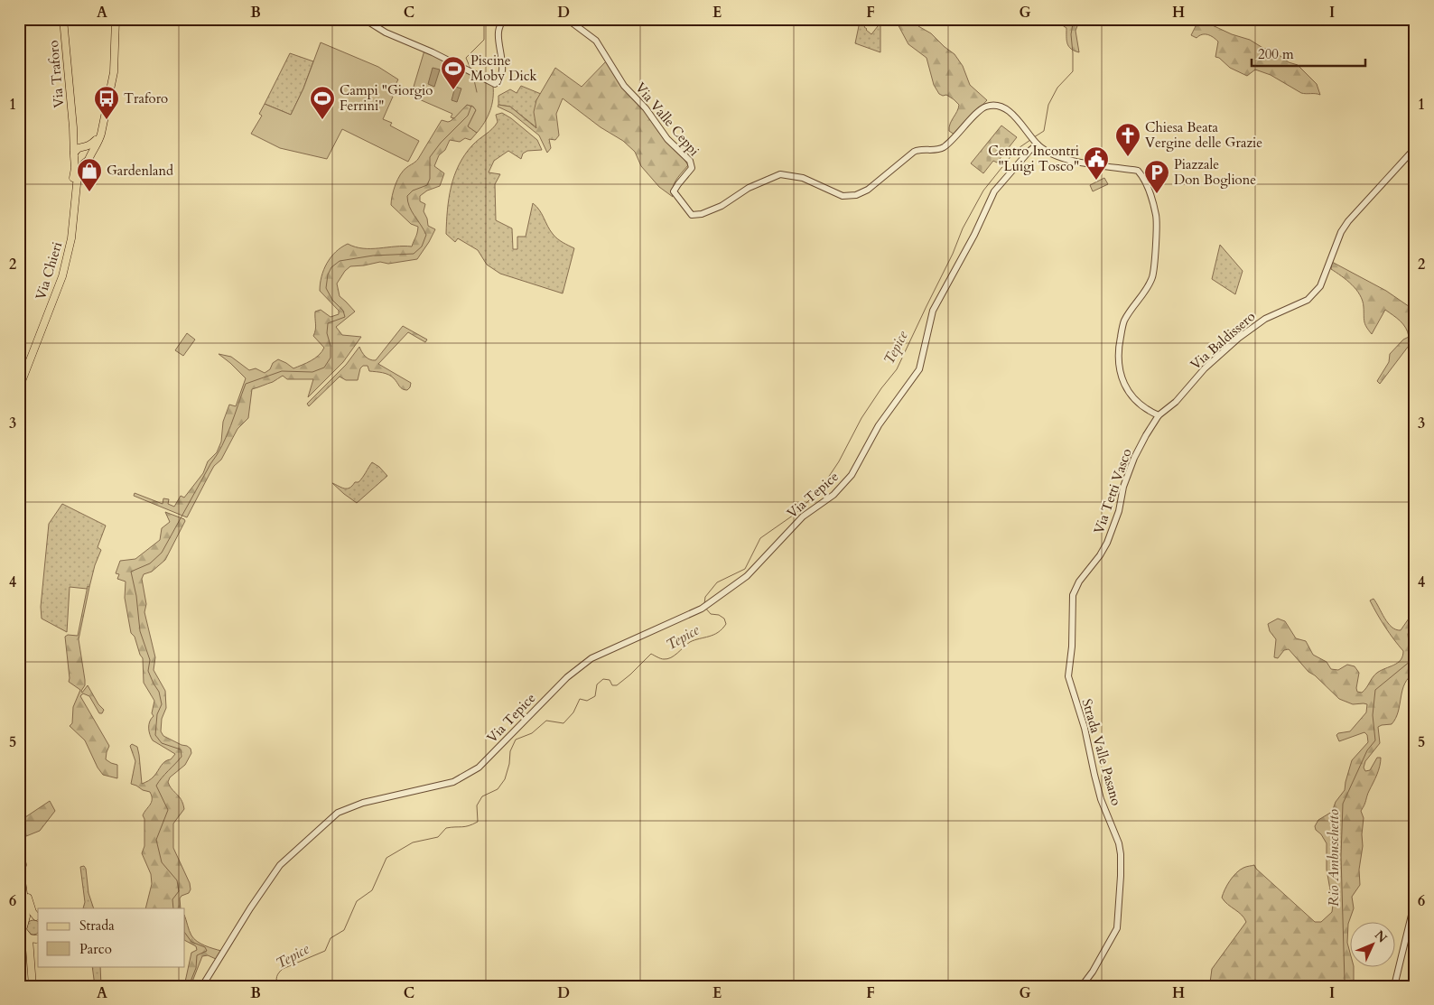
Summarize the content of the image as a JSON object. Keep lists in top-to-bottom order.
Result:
{
  "streets": {
    "main road": ["Via Traforo", "Via Chieri"],
    "street": [
      "Via Valle Ceppi",
      "Via Baldissero",
      "Via Tetti Vasco",
      "Via Tepice",
      "Strada Valle Pasano"
    ]
  },
  "crossings": [
    ["Via Traforo", "Via Chieri"],
    ["Via Valle Ceppi", "Via Tepice"],
    ["Via Baldissero", "Via Tetti Vasco"],
    ["Via Tetti Vasco", "Strada Valle Pasano"]
  ],
  "water": ["Tepice", "Rio Ambuschetto"],
  "places": {
    "sports": ["Piscine Moby Dick", "Campi \"Giorgio Ferrini\""],
    "bus stop": ["Traforo"],
    "church": ["Chiesa Beata Vergine delle Grazie"],
    "public building": ["Centro Incontri \"Luigi Tosco\""],
    "shop": ["Gardenland"],
    "parking": ["Piazzale Don Boglione"]
  },
  "legend": ["Strada", "Parco"],
  "scale_bar": "200 m",
  "north": "top right",
  "grid": {
    "columns": [
      "A",
      "B",
      "C",
      "D",
      "E",
      "F",
      "G",
      "H",
      "I"
    ],
    "rows": [
      "1",
      "2",
      "3",
      "4",
      "5",
      "6"
    ]
  }
}
